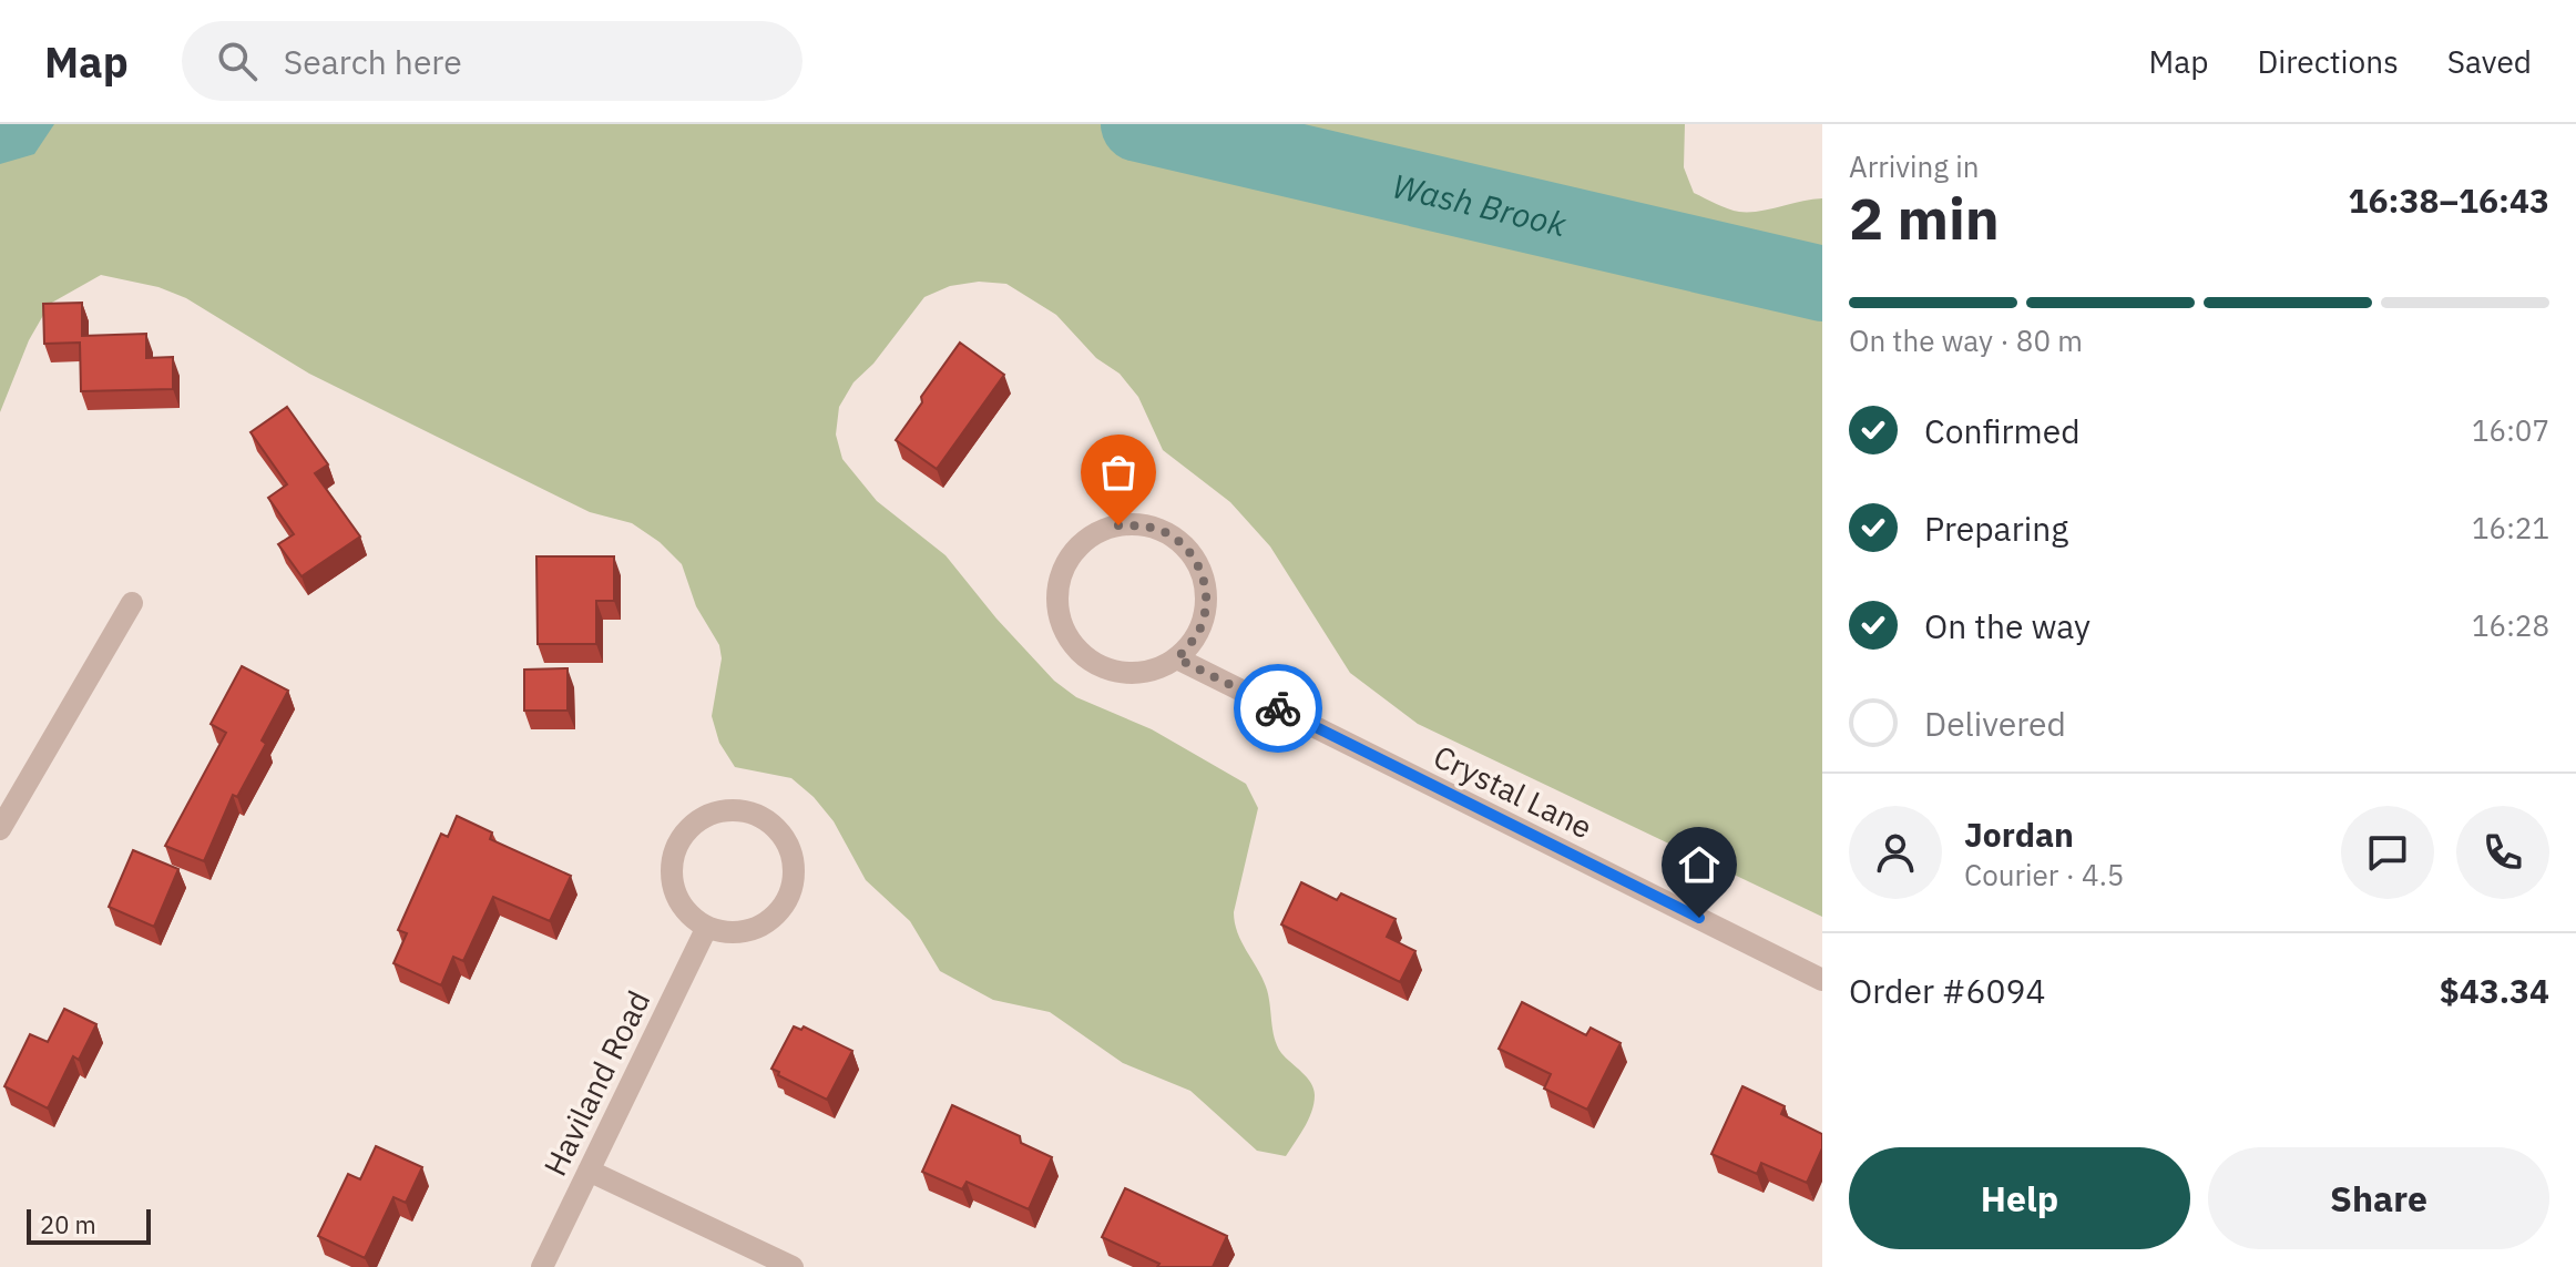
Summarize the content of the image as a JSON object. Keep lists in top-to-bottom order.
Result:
{
  "streets": {
    "street": ["Crystal Lane", "Haviland Road"]
  },
  "water": ["Wash Brook"],
  "scale_bar": "20 m",
  "page": {
    "header": "Map",
    "search": "Search here",
    "nav": ["Map", "Directions", "Saved"],
    "heading": ["2 min", "Arriving in", "16:38–16:43"],
    "panel": [
      "Jordan",
      "Courier · 4.5",
      "Order #6094",
      "$43.34"
    ],
    "bar": "On the way · 80 m",
    "list": [
      ["Confirmed", "16:07"],
      ["Preparing", "16:21"],
      ["On the way", "16:28"],
      "Delivered"
    ],
    "buttons": ["Help", "Share"],
    "scale": "20 m"
  }
}
